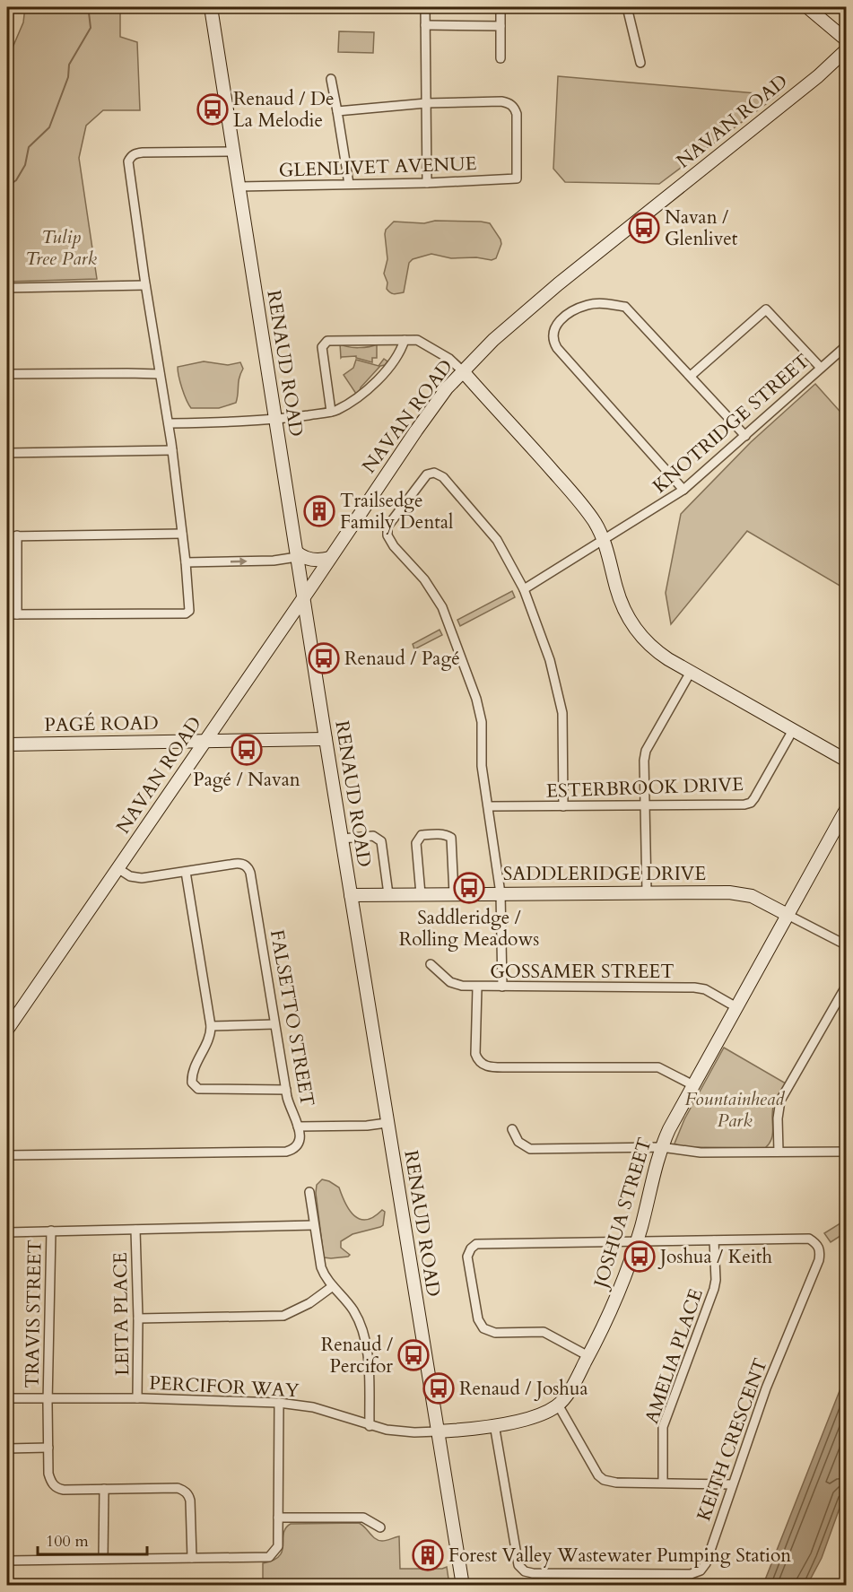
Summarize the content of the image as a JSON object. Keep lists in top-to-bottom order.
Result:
{
  "streets": {
    "street": [
      "NAVAN ROAD",
      "GLENLIVET AVENUE",
      "RENAUD ROAD",
      "KNOTRIDGE STREET",
      "PAGÉ ROAD",
      "ESTERBROOK DRIVE",
      "SADDLERIDGE DRIVE",
      "GOSSAMER STREET",
      "FALSETTO STREET",
      "JOSHUA STREET",
      "TRAVIS STREET",
      "LEITA PLACE",
      "AMELIA PLACE",
      "PERCIFOR WAY",
      "KEITH CRESCENT"
    ]
  },
  "crossings": [
    ["NAVAN ROAD", "RENAUD ROAD"],
    ["NAVAN ROAD", "PAGÉ ROAD"],
    ["NAVAN ROAD", "FALSETTO STREET"],
    ["GLENLIVET AVENUE", "RENAUD ROAD"],
    ["RENAUD ROAD", "PAGÉ ROAD"],
    ["RENAUD ROAD", "SADDLERIDGE DRIVE"],
    ["RENAUD ROAD", "JOSHUA STREET"],
    ["RENAUD ROAD", "PERCIFOR WAY"],
    ["SADDLERIDGE DRIVE", "JOSHUA STREET"],
    ["GOSSAMER STREET", "JOSHUA STREET"],
    ["JOSHUA STREET", "PERCIFOR WAY"],
    ["JOSHUA STREET", "KEITH CRESCENT"],
    ["TRAVIS STREET", "PERCIFOR WAY"],
    ["LEITA PLACE", "PERCIFOR WAY"],
    ["AMELIA PLACE", "KEITH CRESCENT"]
  ],
  "parks": ["Tulip Tree Park", "Fountainhead Park"],
  "places": {
    "bus stop": [
      "Renaud / De La Melodie",
      "Navan / Glenlivet",
      "Renaud / Pagé",
      "Pagé / Navan",
      "Saddleridge / Rolling Meadows",
      "Joshua / Keith",
      "Renaud / Percifor",
      "Renaud / Joshua"
    ],
    "building": ["Trailsedge Family Dental", "Forest Valley Wastewater Pumping Station"]
  },
  "scale_bar": "100 m"
}
